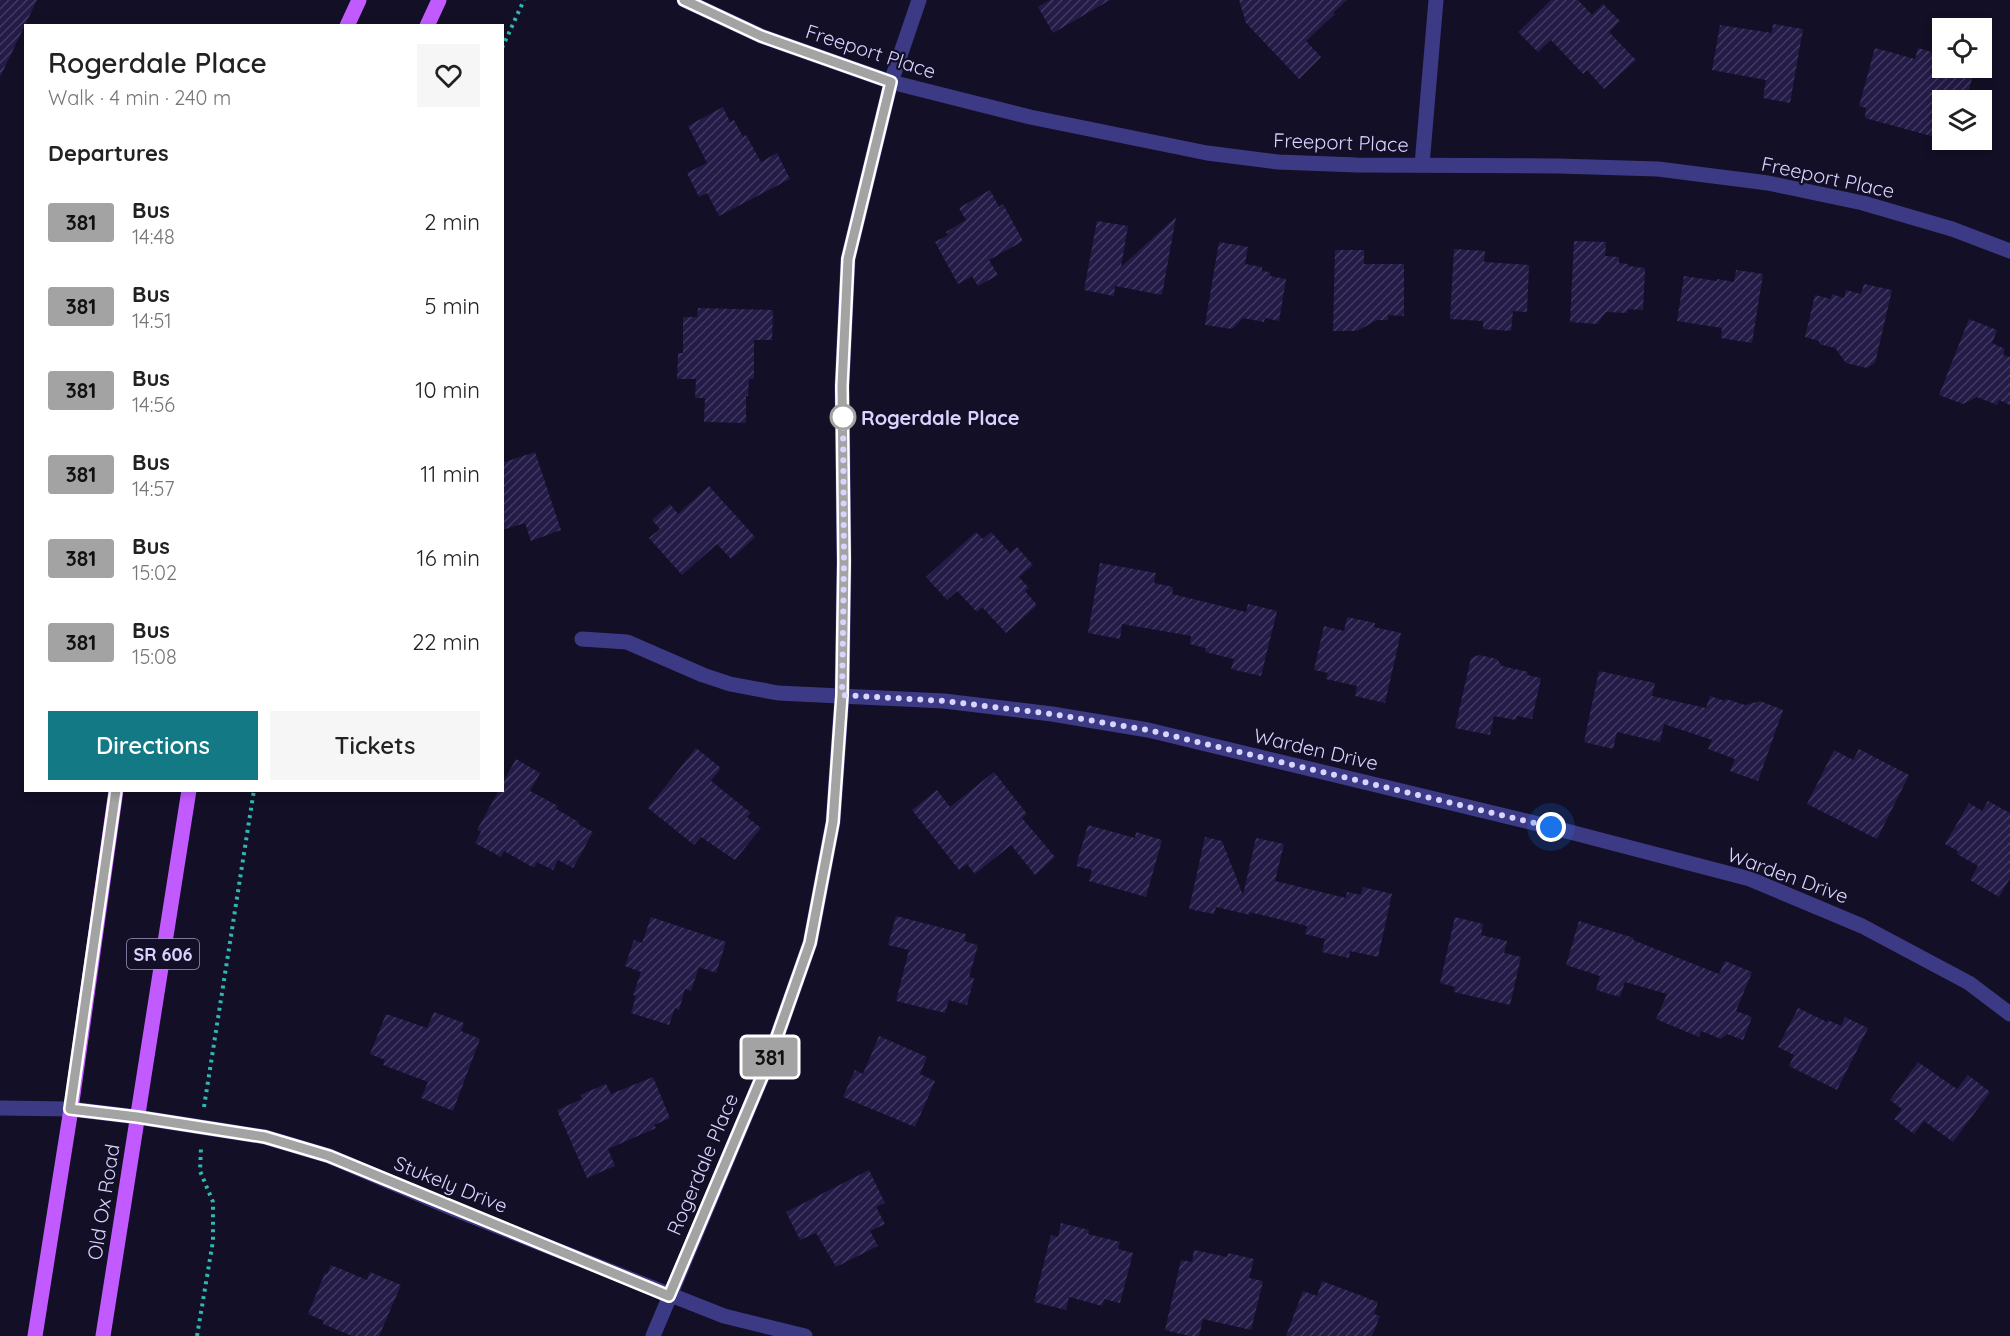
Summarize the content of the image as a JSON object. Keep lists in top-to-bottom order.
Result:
{
  "streets": {
    "main road": ["SR 606", "Old Ox Road"],
    "street": [
      "Freeport Place",
      "Warden Drive",
      "Rogerdale Place",
      "Stukely Drive"
    ]
  },
  "crossings": [
    ["Freeport Place", "Rogerdale Place"],
    ["Warden Drive", "Rogerdale Place"],
    ["Rogerdale Place", "Stukely Drive"],
    ["Stukely Drive", "Old Ox Road"]
  ],
  "places": ["Rogerdale Place"],
  "lines": ["bus line 381"],
  "page": {
    "on_map": "381",
    "heading": [
      ["Rogerdale Place", "Walk · 4 min · 240 m"],
      "Departures"
    ],
    "list": [
      {
        "mark": "381",
        "name": "Bus",
        "note": "14:48",
        "value": "2 min"
      },
      {
        "mark": "381",
        "name": "Bus",
        "note": "14:51",
        "value": "5 min"
      },
      {
        "mark": "381",
        "name": "Bus",
        "note": "14:56",
        "value": "10 min"
      },
      {
        "mark": "381",
        "name": "Bus",
        "note": "14:57",
        "value": "11 min"
      },
      {
        "mark": "381",
        "name": "Bus",
        "note": "15:02",
        "value": "16 min"
      },
      {
        "mark": "381",
        "name": "Bus",
        "note": "15:08",
        "value": "22 min"
      }
    ],
    "buttons": ["Directions", "Tickets"]
  }
}
